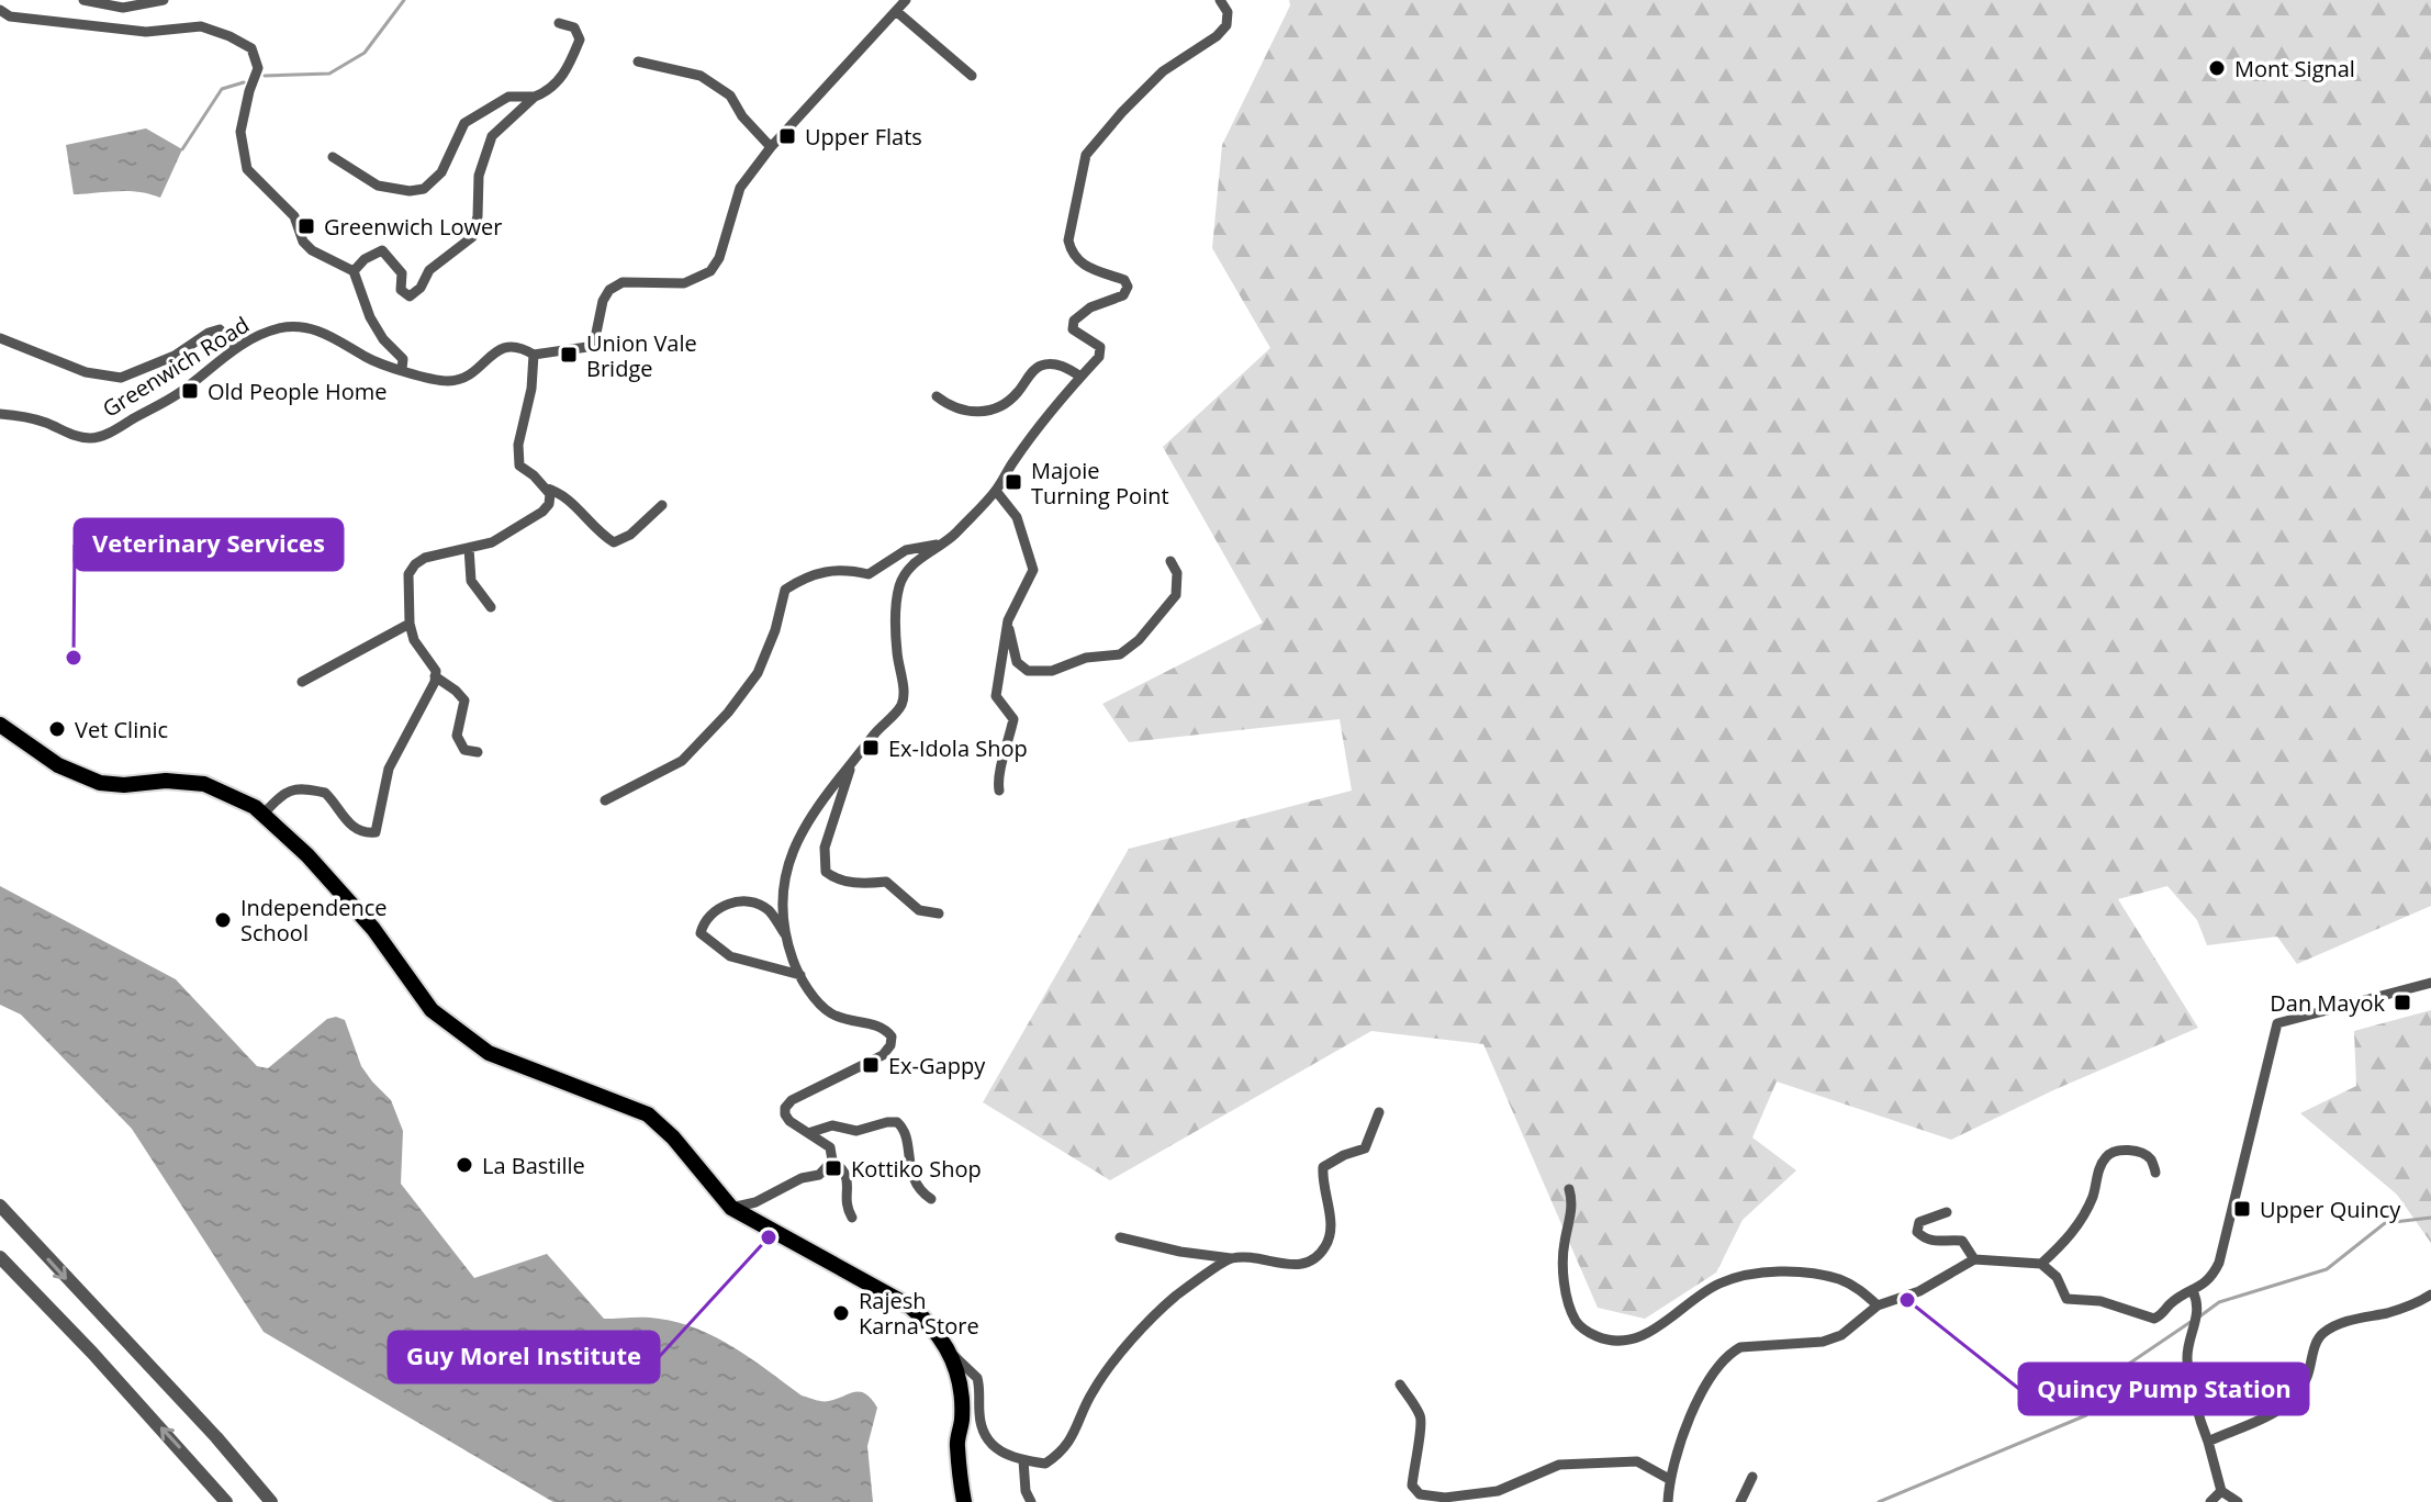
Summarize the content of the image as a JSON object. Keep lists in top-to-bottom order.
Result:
{
  "streets": {
    "street": ["Greenwich Road"]
  },
  "places": {
    "other": [
      "Mont Signal",
      "Veterinary Services",
      "Vet Clinic",
      "Independence School",
      "La Bastille",
      "Guy Morel Institute",
      "Quincy Pump Station",
      "Rajesh Karna Store"
    ],
    "transit": [
      "Upper Flats",
      "Greenwich Lower",
      "Union Vale Bridge",
      "Old People Home",
      "Majoie Turning Point",
      "Ex-Idola Shop",
      "Dan Mayok",
      "Ex-Gappy",
      "Kottiko Shop",
      "Upper Quincy"
    ]
  }
}
